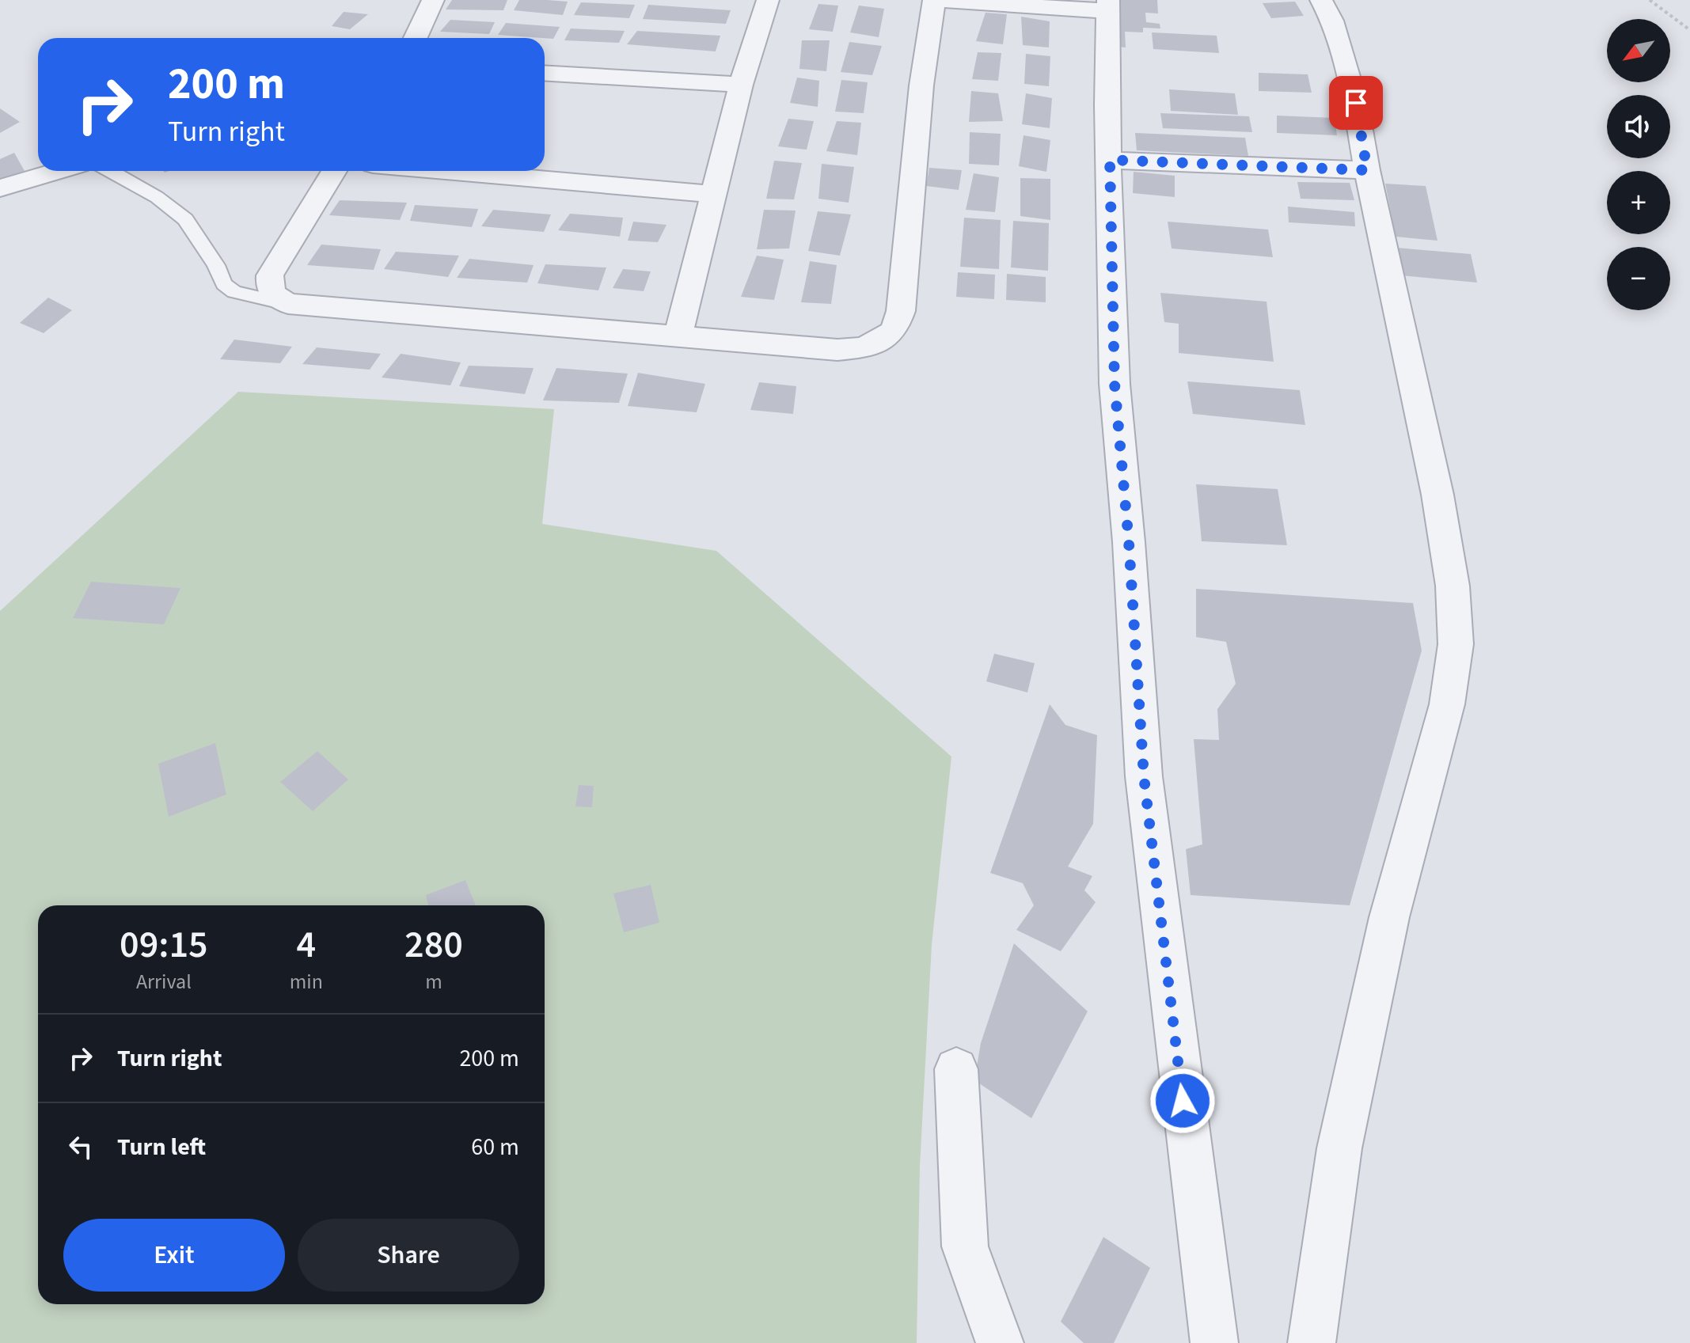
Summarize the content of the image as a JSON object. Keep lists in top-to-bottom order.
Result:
{
  "north": "bottom left",
  "page": {
    "map_buttons": ["+", "−"],
    "turn": ["200 m", "Turn right"],
    "eta": [
      "09:15",
      "Arrival",
      "4",
      "min",
      "280",
      "m"
    ],
    "list": [
      {
        "name": "Turn right",
        "value": "200 m"
      },
      {
        "name": "Turn left",
        "value": "60 m"
      }
    ],
    "buttons": ["Exit", "Share"]
  }
}
